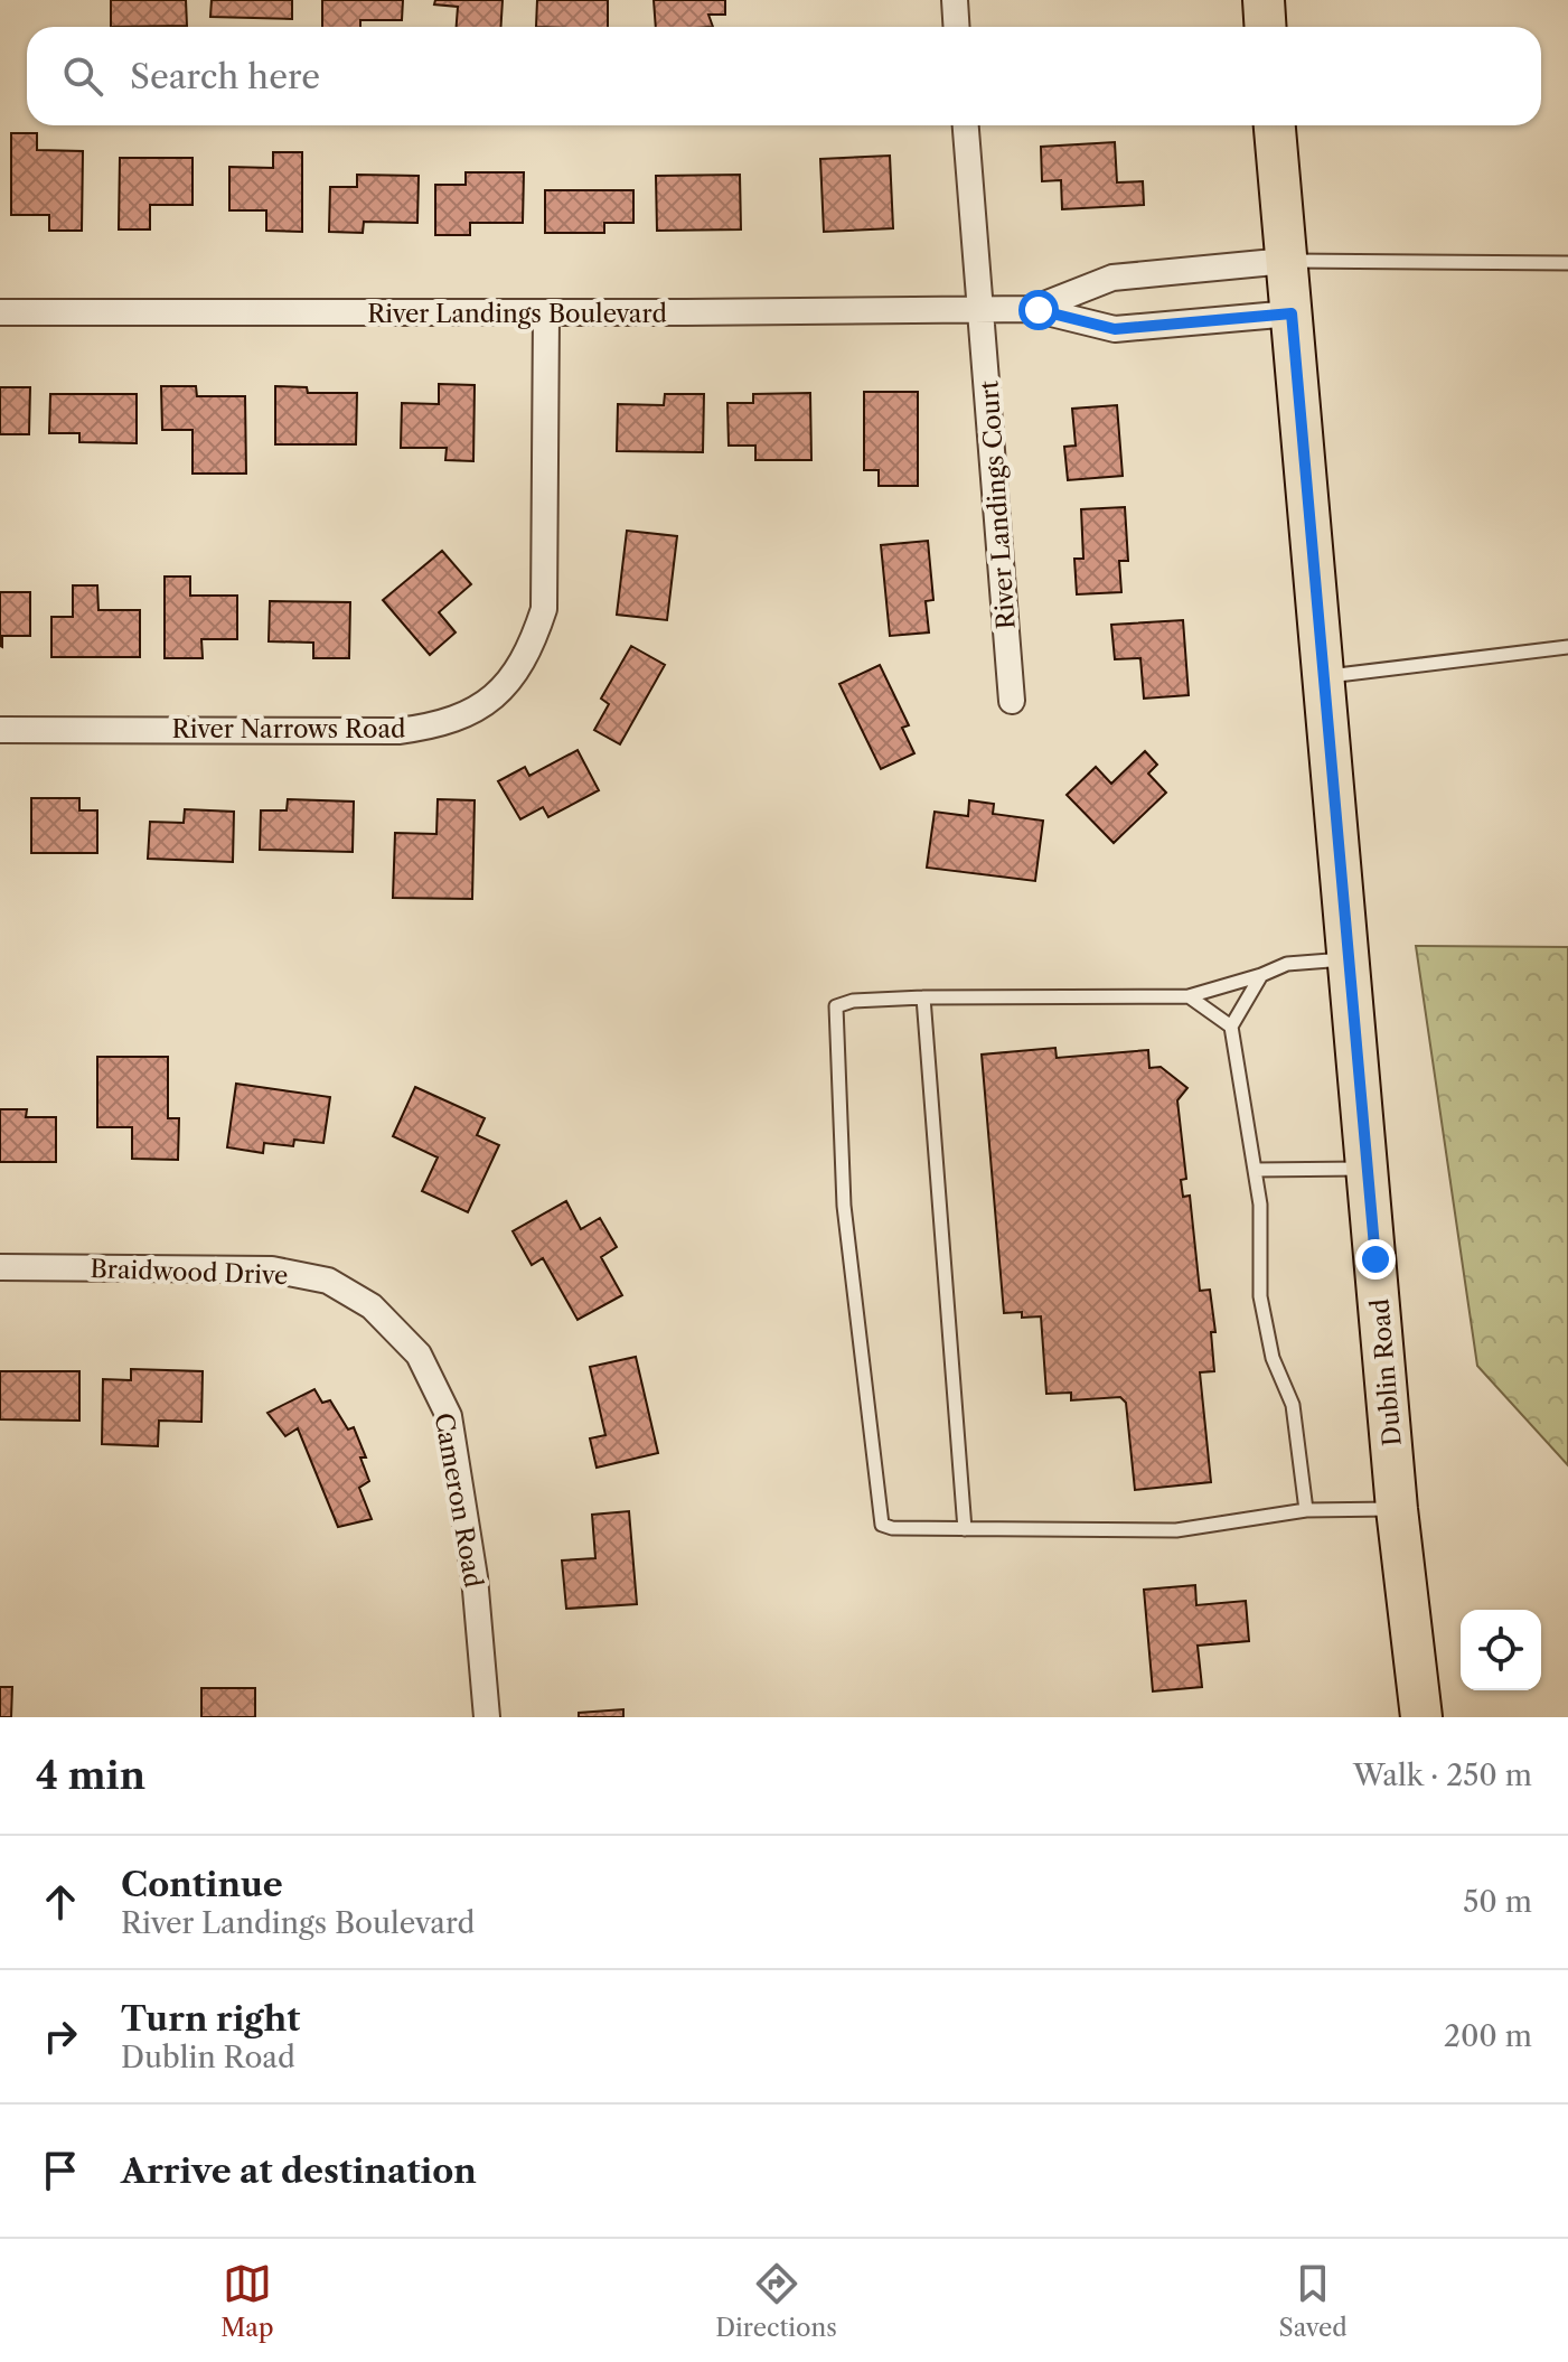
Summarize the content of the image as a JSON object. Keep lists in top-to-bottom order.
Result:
{
  "streets": {
    "main road": ["Dublin Road"],
    "street": [
      "River Landings Boulevard",
      "River Landings Court",
      "River Narrows Road",
      "Braidwood Drive",
      "Cameron Road"
    ]
  },
  "crossings": [
    ["River Landings Boulevard", "River Landings Court"],
    ["River Landings Boulevard", "River Narrows Road"],
    ["River Landings Boulevard", "Dublin Road"],
    ["Braidwood Drive", "Cameron Road"]
  ],
  "page": {
    "search": "Search here",
    "heading": ["4 min", "Walk · 250 m"],
    "list": [
      ["Continue", "River Landings Boulevard", "50 m"],
      ["Turn right", "Dublin Road", "200 m"],
      "Arrive at destination"
    ],
    "nav": ["Map", "Directions", "Saved"]
  }
}
